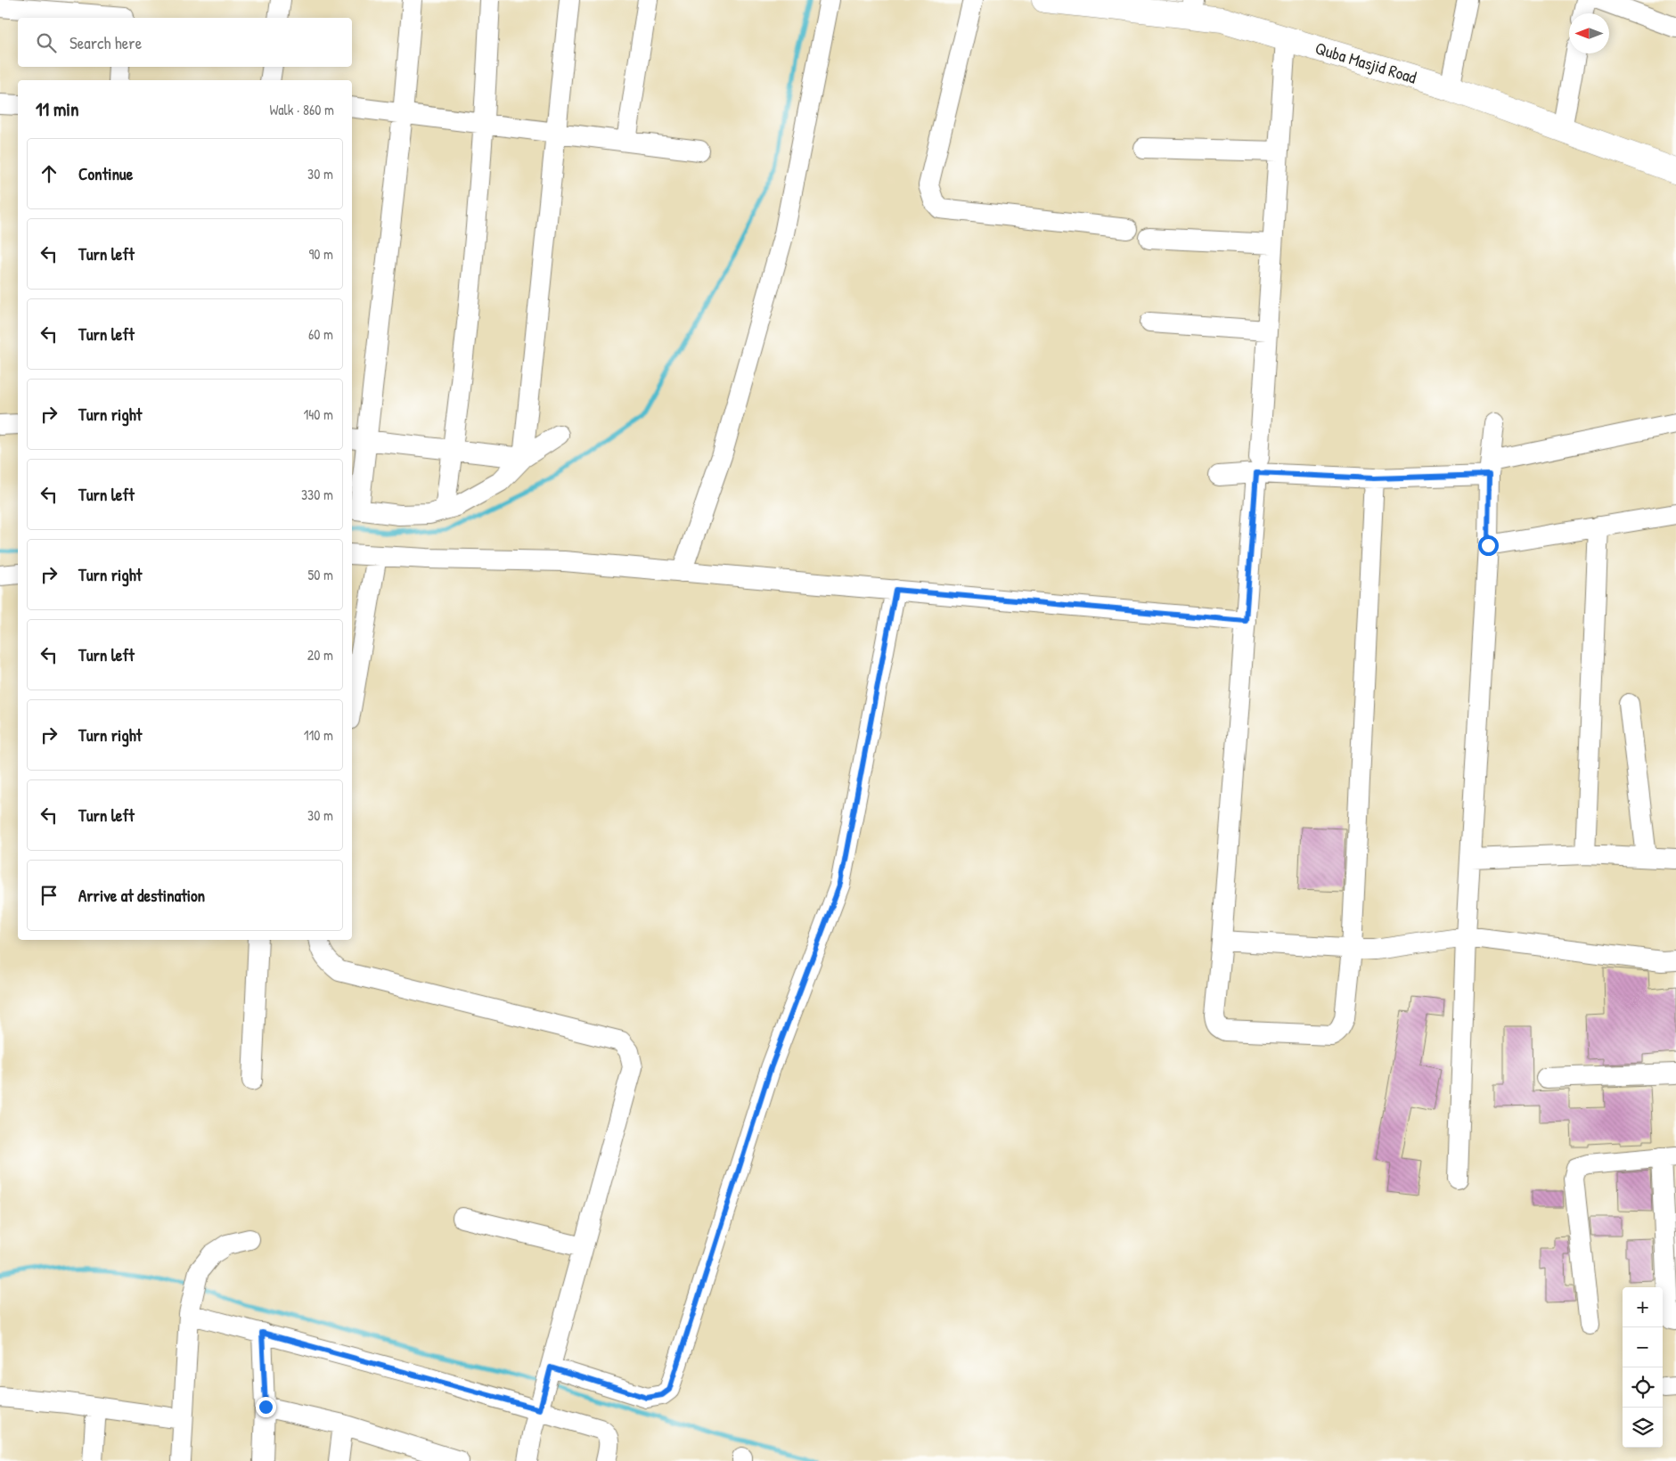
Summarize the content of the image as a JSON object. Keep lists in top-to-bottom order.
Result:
{
  "streets": {
    "street": ["Quba Masjid Road"]
  },
  "north": "left",
  "page": {
    "search": "Search here",
    "heading": ["11 min", "Walk · 860 m"],
    "list": [
      ["Continue", "30 m"],
      ["Turn left", "90 m"],
      ["Turn left", "60 m"],
      ["Turn right", "140 m"],
      ["Turn left", "330 m"],
      ["Turn right", "50 m"],
      ["Turn left", "20 m"],
      ["Turn right", "110 m"],
      ["Turn left", "30 m"],
      "Arrive at destination"
    ],
    "map_buttons": ["+", "−"]
  }
}
